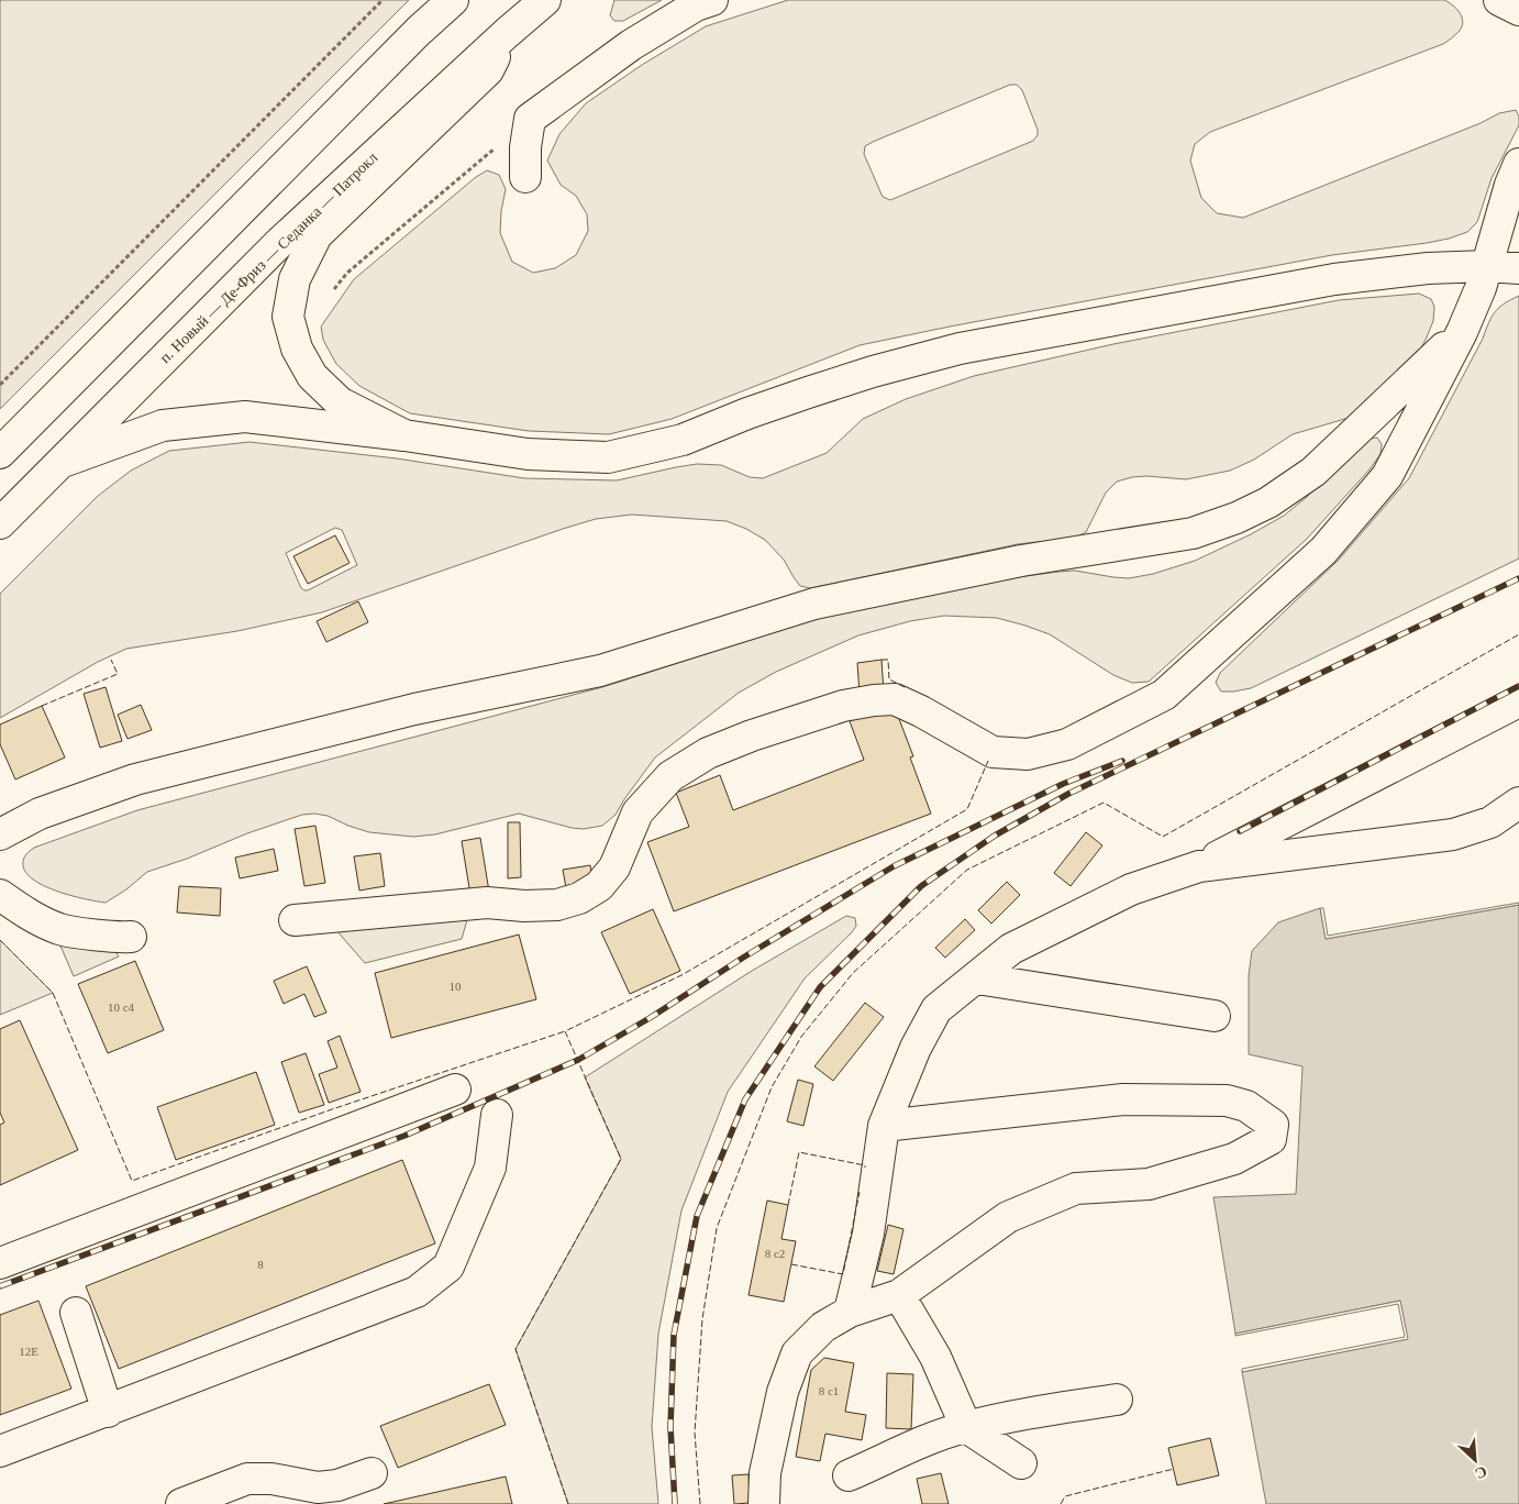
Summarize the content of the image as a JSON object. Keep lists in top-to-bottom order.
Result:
{
  "streets": {
    "main road": ["п. Новый — Де-Фриз — Седанка — Патрокл"]
  },
  "house_numbers": [
    "10",
    "10 с4",
    "8 с2",
    "8",
    "12Е",
    "8 с1"
  ],
  "north": "bottom right"
}
